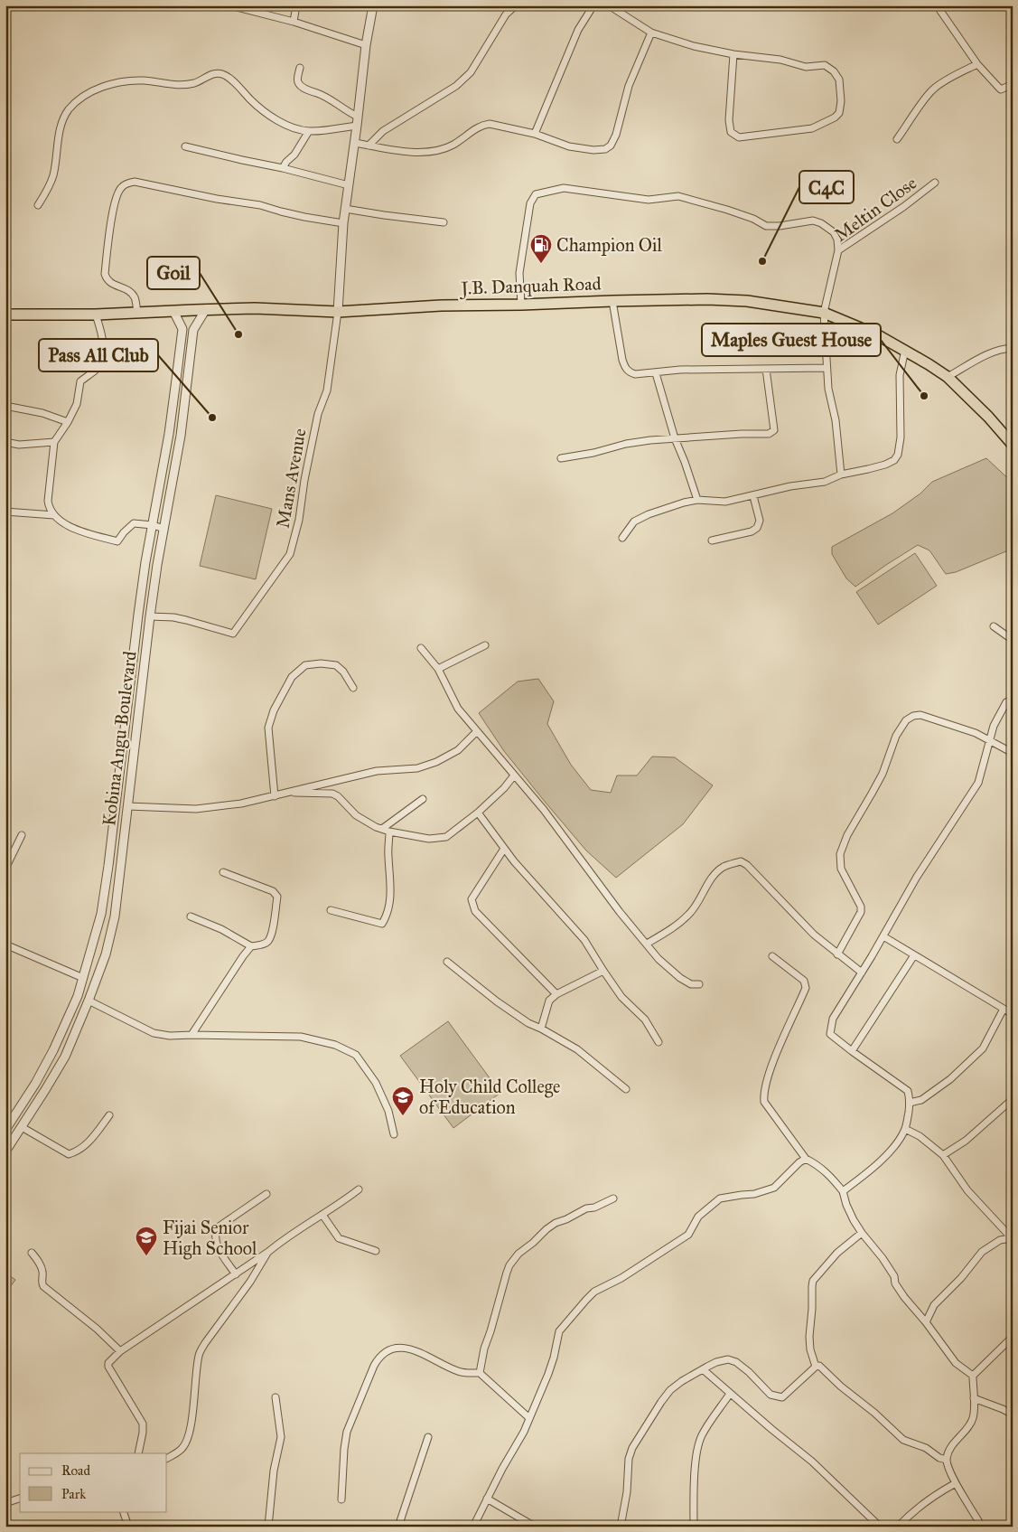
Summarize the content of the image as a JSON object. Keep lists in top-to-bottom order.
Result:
{
  "streets": {
    "highway": ["J.B. Danquah Road"],
    "street": ["Meltin Close", "Mans Avenue", "Kobina Angu Boulevard"]
  },
  "crossings": [
    ["Meltin Close", "J.B. Danquah Road"],
    ["J.B. Danquah Road", "Mans Avenue"],
    ["J.B. Danquah Road", "Kobina Angu Boulevard"],
    ["Mans Avenue", "Kobina Angu Boulevard"]
  ],
  "places": {
    "other": [
      "C4C",
      "Goil",
      "Maples Guest House",
      "Pass All Club"
    ],
    "fuel station": ["Champion Oil"],
    "school or university": ["Holy Child College of Education", "Fijai Senior High School"]
  },
  "legend": ["Road", "Park"]
}
